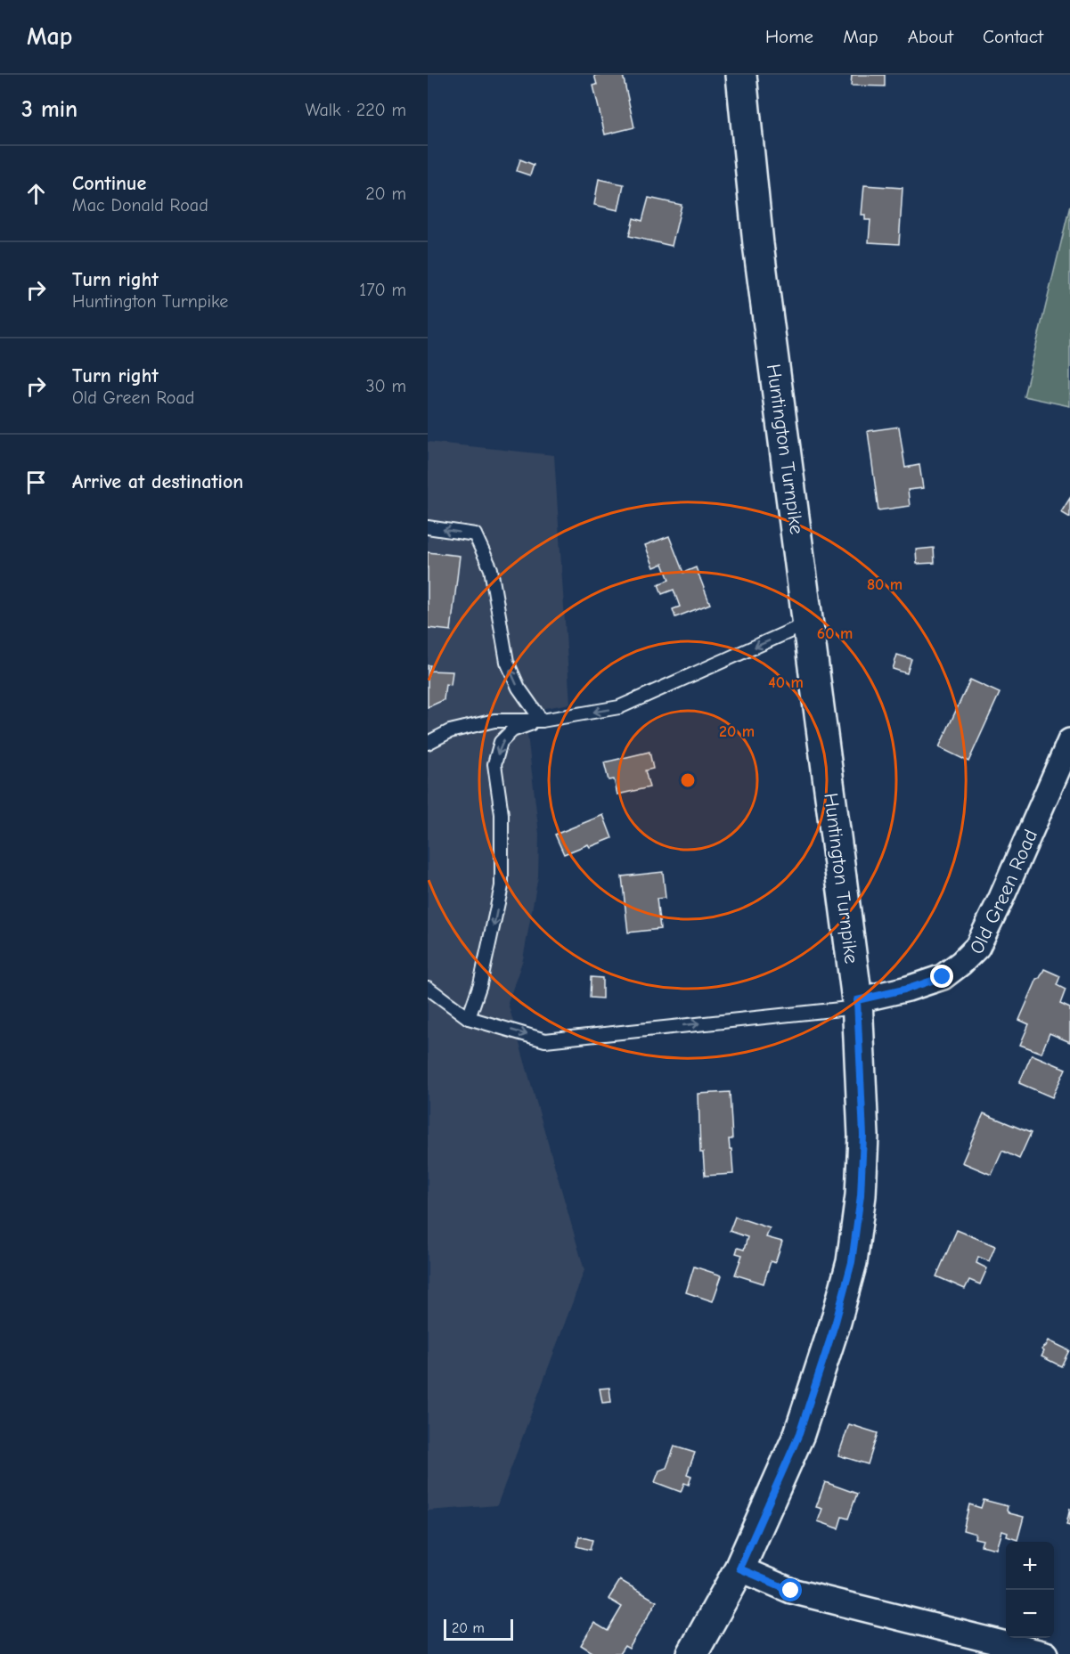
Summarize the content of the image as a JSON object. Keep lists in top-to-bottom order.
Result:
{
  "streets": {
    "main road": ["Huntington Turnpike"],
    "street": ["Old Green Road"]
  },
  "crossings": [
    ["Huntington Turnpike", "Old Green Road"]
  ],
  "scale_bar": "20 m",
  "page": {
    "header": "Map",
    "nav": [
      "Home",
      "Map",
      "About",
      "Contact"
    ],
    "heading": ["3 min", "Walk · 220 m"],
    "list": [
      ["Continue", "Mac Donald Road", "20 m"],
      ["Turn right", "Huntington Turnpike", "170 m"],
      ["Turn right", "Old Green Road", "30 m"],
      "Arrive at destination"
    ],
    "map_buttons": ["+", "−"],
    "scale": "20 m"
  },
  "rings": [
    "80 m",
    "60 m",
    "40 m",
    "20 m"
  ]
}
